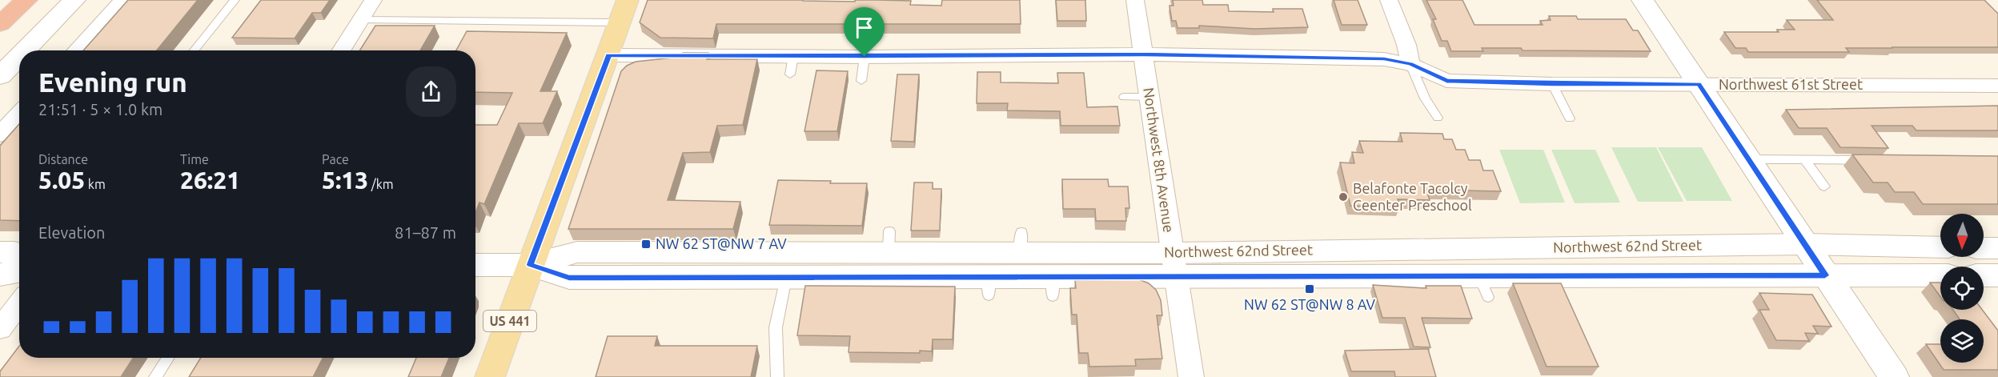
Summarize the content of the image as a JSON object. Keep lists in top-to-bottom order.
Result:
{
  "streets": {
    "main road": ["Northwest 62nd Street", "US 441"],
    "street": ["Northwest 61st Street", "Northwest 8th Avenue"]
  },
  "crossings": [
    ["Northwest 61st Street", "Northwest 8th Avenue"],
    ["Northwest 61st Street", "US 441"],
    ["Northwest 8th Avenue", "Northwest 62nd Street"],
    ["Northwest 62nd Street", "US 441"]
  ],
  "places": {
    "other": ["Belafonte Tacolcy Ceenter Preschool"],
    "transit": ["NW 62 ST@NW 7 AV", "NW 62 ST@NW 8 AV"]
  },
  "north": "bottom",
  "page": {
    "heading": ["Evening run", "21:51 · 5 × 1.0 km"],
    "stats": [
      ["Distance", "5.05 km"],
      ["Time", "26:21"],
      ["Pace", "5:13 /km"]
    ],
    "chart": ["Elevation", "81–87 m"]
  }
}
